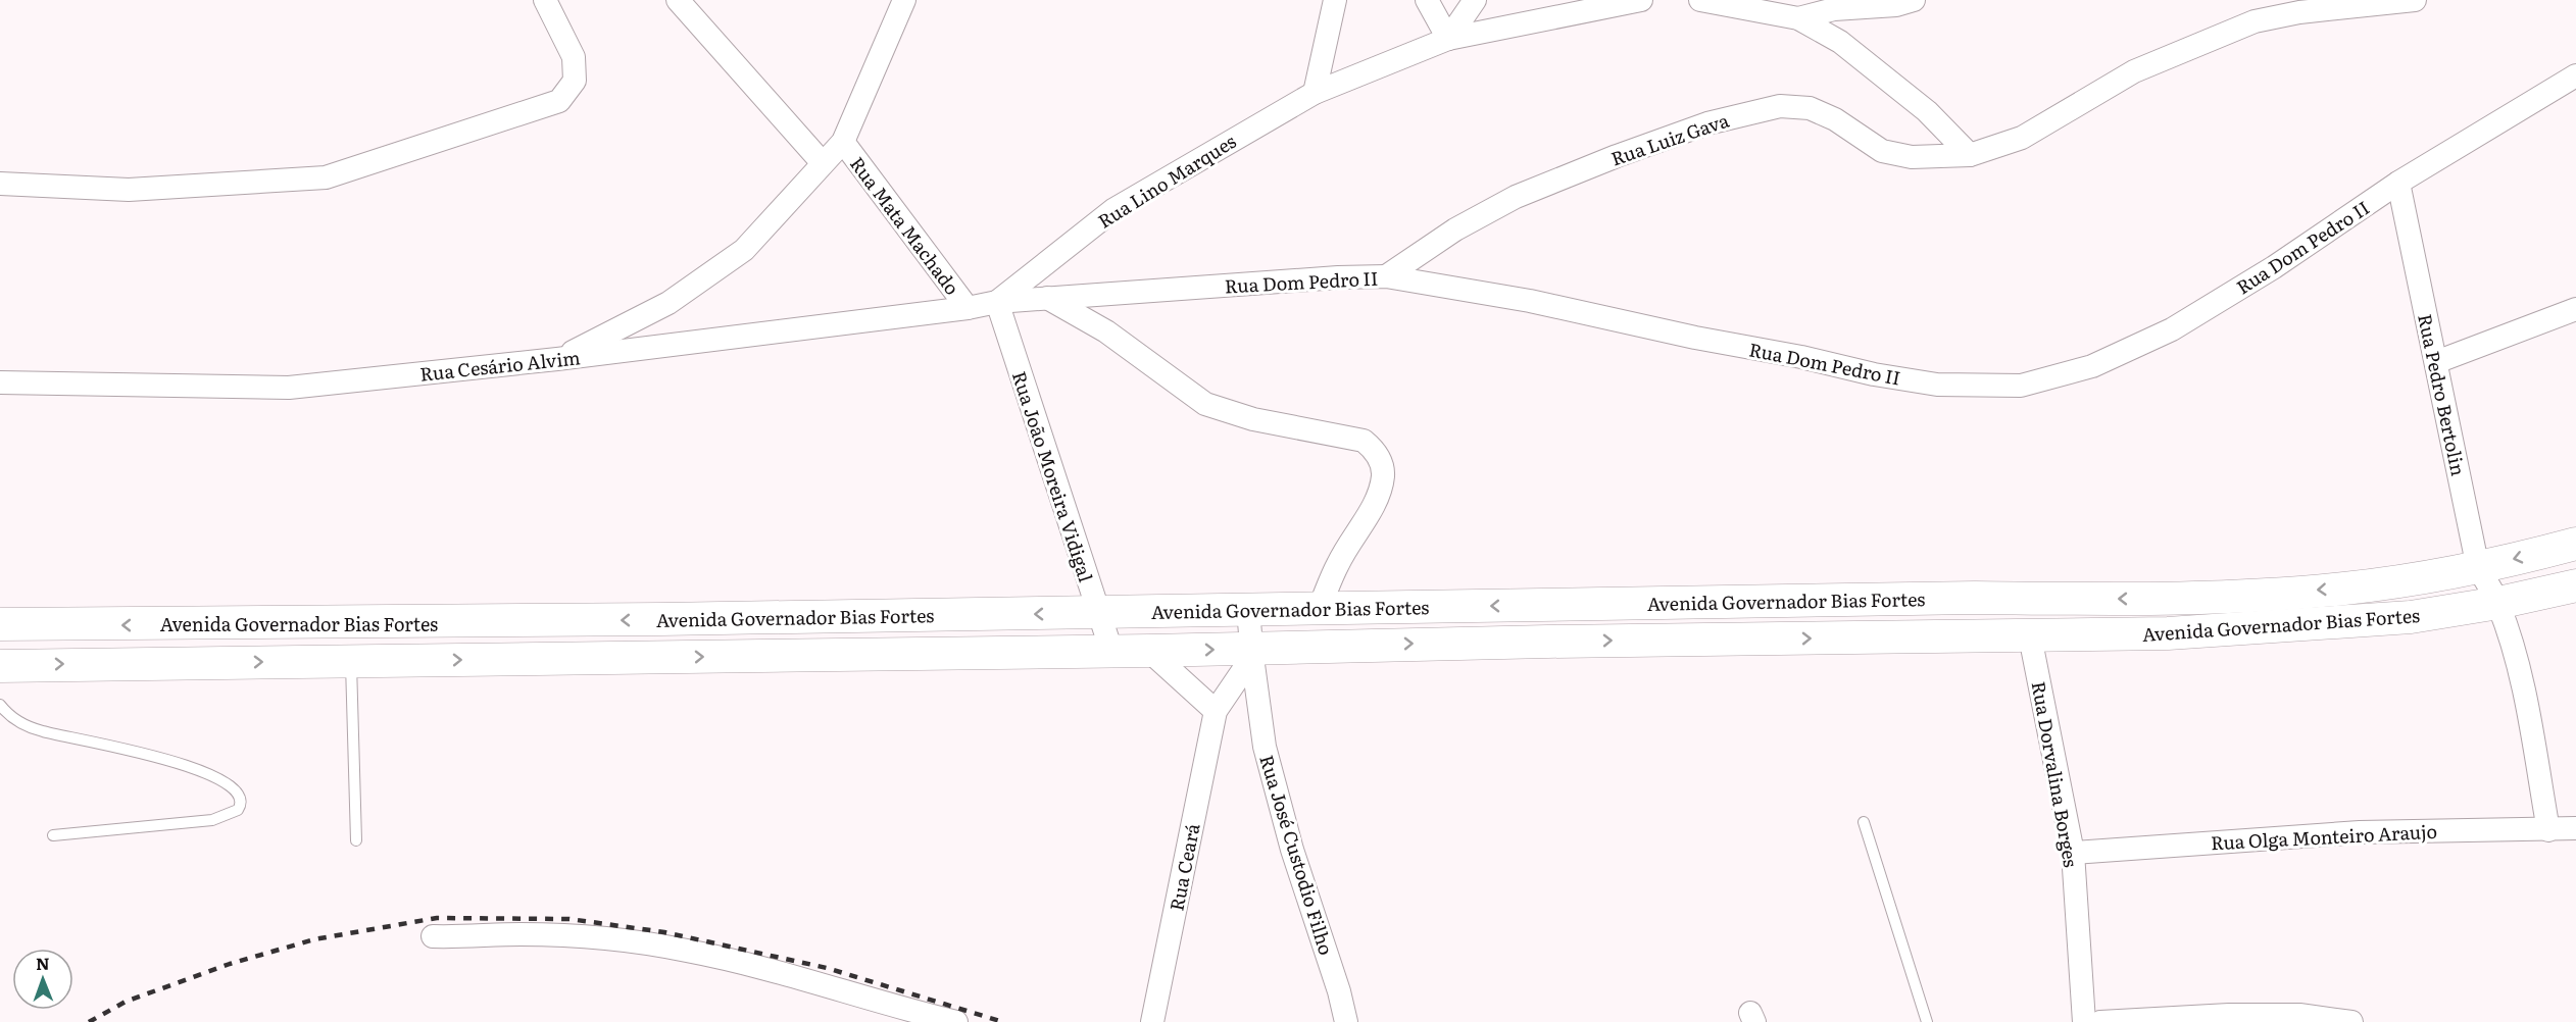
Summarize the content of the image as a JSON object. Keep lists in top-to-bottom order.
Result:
{
  "streets": {
    "main road": ["Avenida Governador Bias Fortes"],
    "street": [
      "Rua Luiz Gava",
      "Rua Lino Marques",
      "Rua Mata Machado",
      "Rua Dom Pedro II",
      "Rua Cesário Alvim",
      "Rua Pedro Bertolin",
      "Rua João Moreira Vidigal",
      "Rua Dorvalina Borges",
      "Rua Olga Monteiro Araujo",
      "Rua José Custodio Filho",
      "Rua Ceará"
    ]
  },
  "crossings": [
    ["Rua Luiz Gava", "Rua Dom Pedro II"],
    ["Rua Lino Marques", "Rua Dom Pedro II"],
    ["Rua Lino Marques", "Rua Cesário Alvim"],
    ["Rua Lino Marques", "Rua João Moreira Vidigal"],
    ["Rua Mata Machado", "Rua Cesário Alvim"],
    ["Rua Dom Pedro II", "Rua Cesário Alvim"],
    ["Rua Dom Pedro II", "Rua Pedro Bertolin"],
    ["Rua Dom Pedro II", "Rua João Moreira Vidigal"],
    ["Rua Cesário Alvim", "Rua João Moreira Vidigal"],
    ["Rua Pedro Bertolin", "Avenida Governador Bias Fortes"],
    ["Rua Pedro Bertolin", "Rua Olga Monteiro Araujo"],
    ["Rua João Moreira Vidigal", "Avenida Governador Bias Fortes"],
    ["Avenida Governador Bias Fortes", "Rua Dorvalina Borges"],
    ["Avenida Governador Bias Fortes", "Rua José Custodio Filho"],
    ["Avenida Governador Bias Fortes", "Rua Ceará"],
    ["Rua Dorvalina Borges", "Rua Olga Monteiro Araujo"],
    ["Rua José Custodio Filho", "Rua Ceará"]
  ],
  "north": "top"
}
